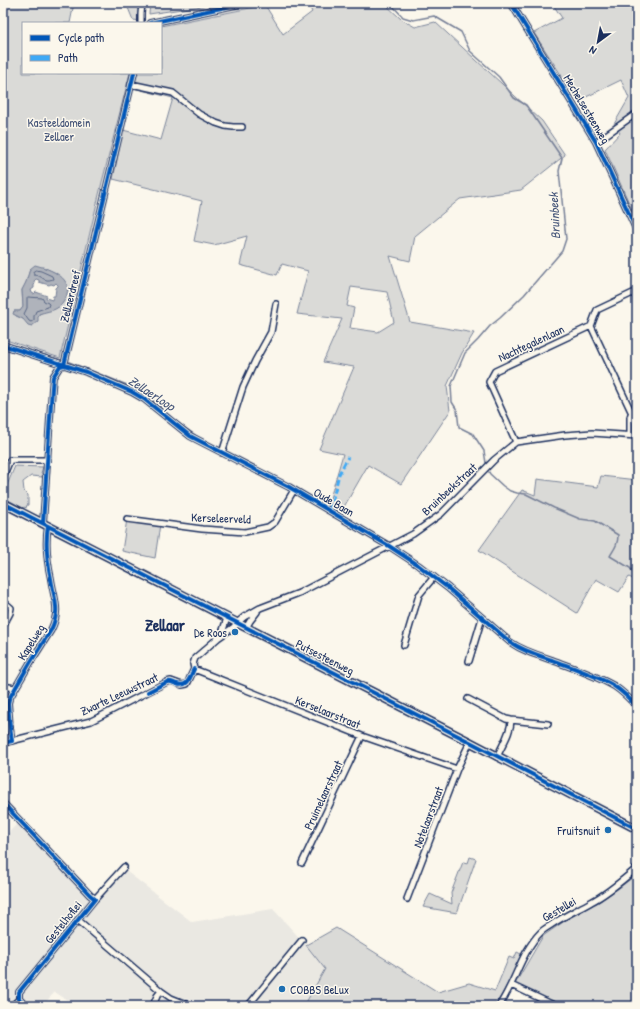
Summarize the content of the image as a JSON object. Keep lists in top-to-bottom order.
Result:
{
  "streets": {
    "main road": ["Putsesteenweg"],
    "street": [
      "Mechelsesteenweg",
      "Zellaerdreef",
      "Nachtegalenlaan",
      "Bruinbeekstraat",
      "Oude Baan",
      "Kerseleerveld",
      "Kapelweg",
      "Zwarte Leeuwstraat",
      "Kerselaarstraat",
      "Pruimelaarstraat",
      "Notelaarstraat",
      "Gestellei",
      "Gestelhoflei"
    ]
  },
  "crossings": [
    ["Zellaerdreef", "Oude Baan"],
    ["Zellaerdreef", "Kapelweg"],
    ["Zellaerdreef", "Putsesteenweg"],
    ["Nachtegalenlaan", "Bruinbeekstraat"],
    ["Bruinbeekstraat", "Oude Baan"],
    ["Bruinbeekstraat", "Putsesteenweg"],
    ["Bruinbeekstraat", "Zwarte Leeuwstraat"],
    ["Oude Baan", "Kerseleerveld"],
    ["Kapelweg", "Putsesteenweg"],
    ["Kapelweg", "Zwarte Leeuwstraat"],
    ["Putsesteenweg", "Zwarte Leeuwstraat"],
    ["Putsesteenweg", "Notelaarstraat"],
    ["Zwarte Leeuwstraat", "Kerselaarstraat"],
    ["Kerselaarstraat", "Pruimelaarstraat"],
    ["Kerselaarstraat", "Notelaarstraat"]
  ],
  "districts": ["Zellaar"],
  "water": ["Bruinbeek", "Zellaerloop"],
  "parks": ["Kasteeldomein Zellaer"],
  "places": ["De Roos", "Fruitsnuit", "COBBS BeLux"],
  "legend": ["Cycle path", "Path"],
  "north": "bottom left"
}
